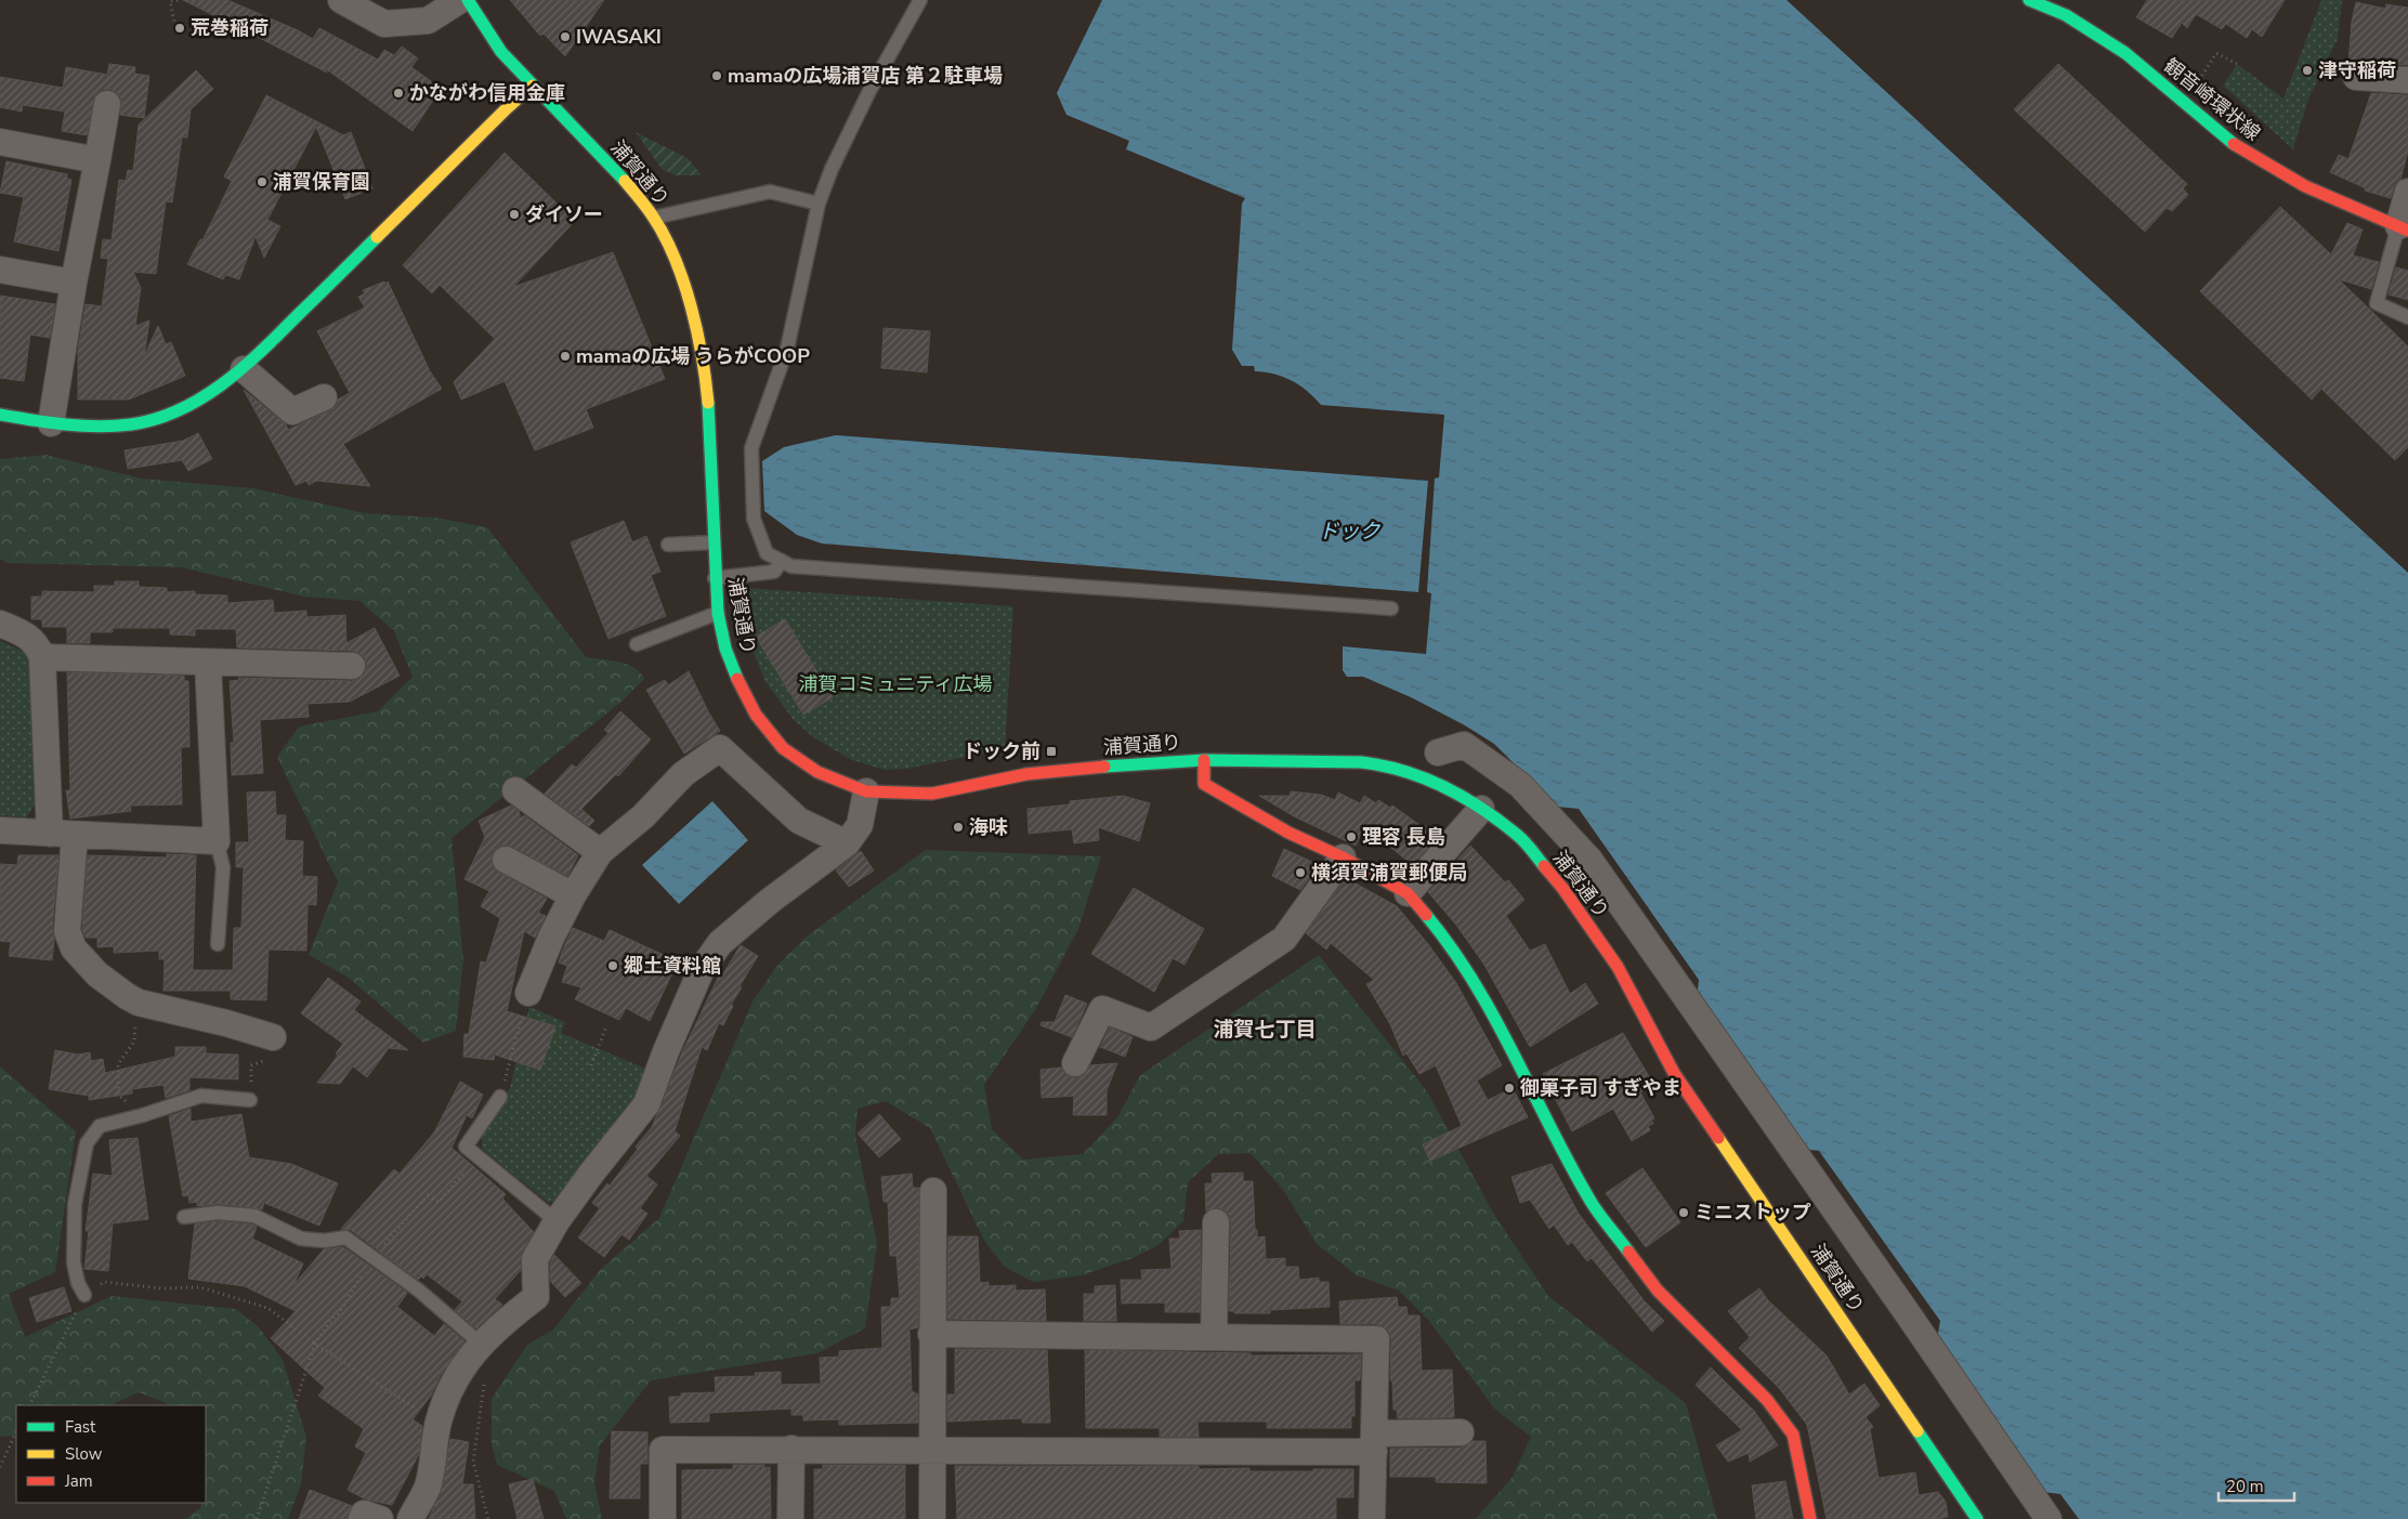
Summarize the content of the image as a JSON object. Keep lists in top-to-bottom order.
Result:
{
  "streets": {
    "main road": ["観音崎環状線", "浦賀通り"]
  },
  "districts": ["浦賀七丁目"],
  "water": ["ドック"],
  "parks": ["浦賀コミュニティ広場"],
  "places": {
    "other": [
      "荒巻稲荷",
      "IWASAKI",
      "津守稲荷",
      "mamaの広場浦賀店 第２駐車場",
      "かながわ信用金庫",
      "浦賀保育園",
      "ダイソー",
      "mamaの広場 うらがCOOP",
      "海味",
      "理容 長島",
      "横須賀浦賀郵便局",
      "郷土資料館",
      "御菓子司 すぎやま",
      "ミニストップ"
    ],
    "transit": ["ドック前"]
  },
  "legend": ["Fast", "Slow", "Jam"],
  "scale_bar": "20 m"
}
